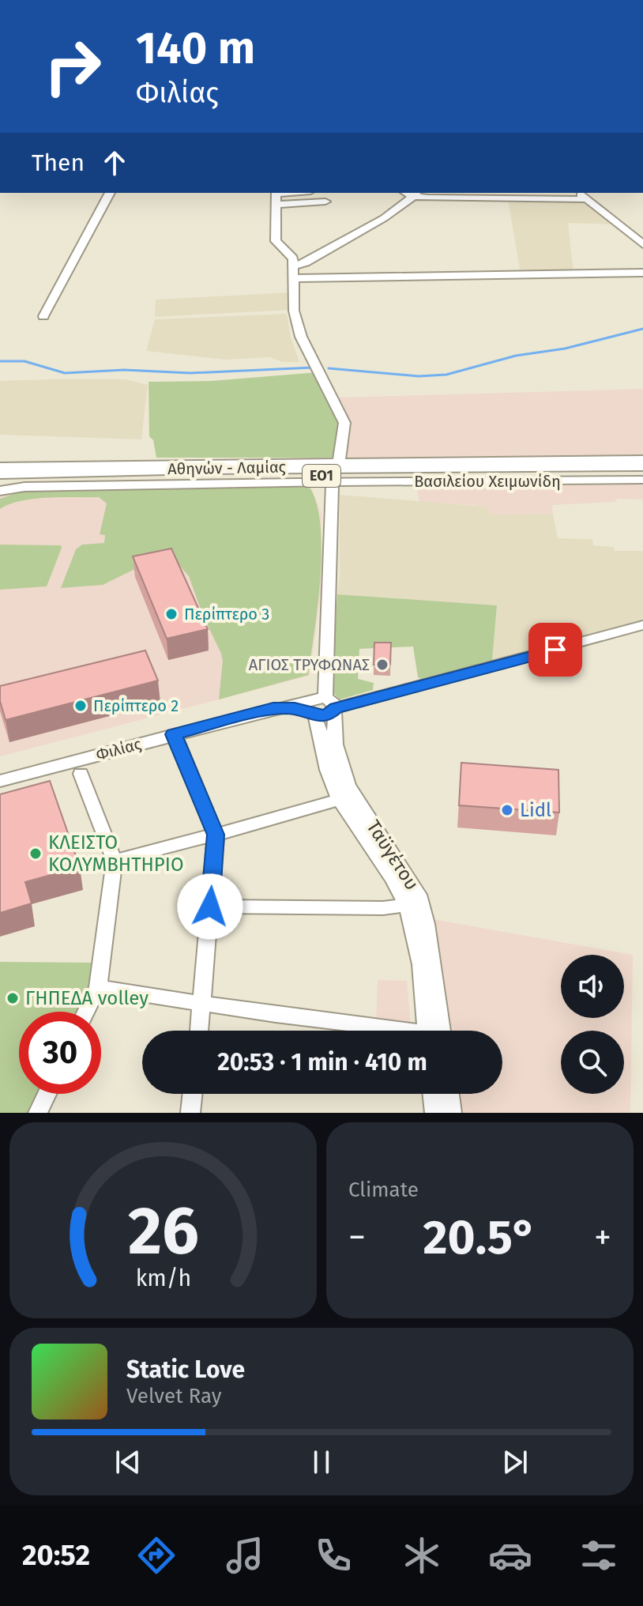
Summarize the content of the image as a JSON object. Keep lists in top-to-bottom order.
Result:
{
  "streets": {
    "main road": ["Αθηνών - Λαμίας", "ΕΟ1"],
    "street": ["Βασιλείου Χειμωνίδη", "Φιλίας", "Ταϋγέτου"]
  },
  "crossings": [
    ["Βασιλείου Χειμωνίδη", "Ταϋγέτου"],
    ["Φιλίας", "Ταϋγέτου"]
  ],
  "places": [
    "Περίπτερο 3",
    "ΑΓΙΟΣ ΤΡΥΦΩΝΑΣ",
    "Περίπτερο 2",
    "Lidl",
    "ΚΛΕΙΣΤΟ ΚΟΛΥΜΒΗΤΗΡΙΟ",
    "ΓΗΠΕΔΑ volley"
  ],
  "page": {
    "turn": ["140 m", "Φιλίας"],
    "then": "Then",
    "limit": "30",
    "trip": "20:53 · 1 min · 410 m",
    "tile": "Climate",
    "heat": ["−", "20.5°", "+"],
    "song": ["Static Love", "Velvet Ray"],
    "tabs": "20:52",
    "gauge": ["26", "km/h"]
  }
}
